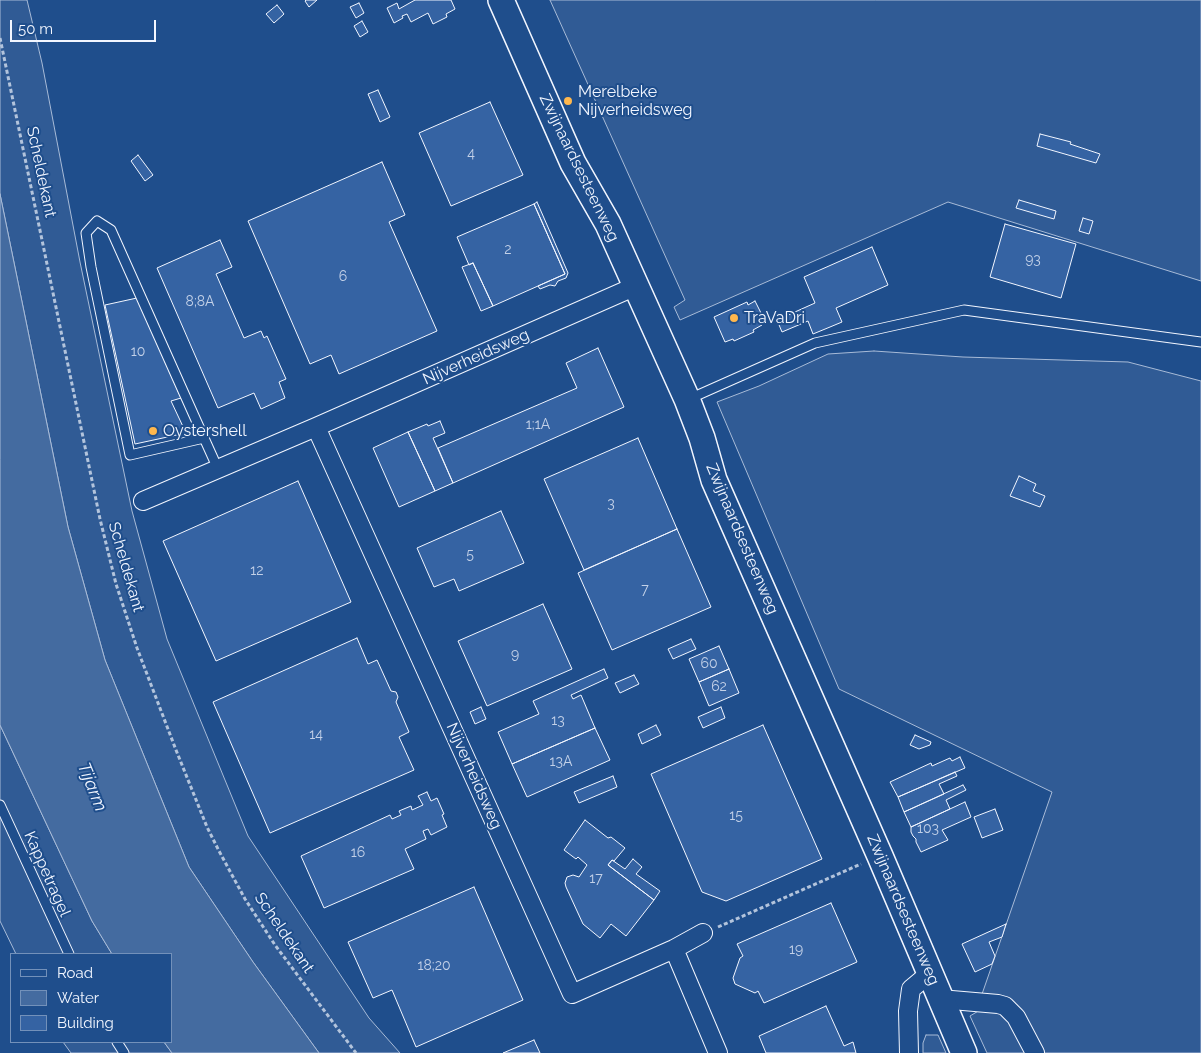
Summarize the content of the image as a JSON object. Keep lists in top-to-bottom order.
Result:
{
  "streets": {
    "main road": ["Zwijnaardsesteenweg"],
    "street": ["Nijverheidsweg"],
    "lane": ["Kappetragel"],
    "path": ["Scheldekant"]
  },
  "crossings": [
    ["Zwijnaardsesteenweg", "Nijverheidsweg"]
  ],
  "water": ["Tijarm"],
  "places": ["Merelbeke Nijverheidsweg", "TraVaDri", "Oystershell"],
  "house_numbers": [
    "4",
    "2",
    "93",
    "6",
    "8;8A",
    "10",
    "1;1A",
    "3",
    "5",
    "12",
    "7",
    "9",
    "60",
    "62",
    "13",
    "14",
    "13A",
    "15",
    "103",
    "16",
    "17",
    "19",
    "18;20"
  ],
  "legend": ["Road", "Water", "Building"],
  "scale_bar": "50 m"
}
